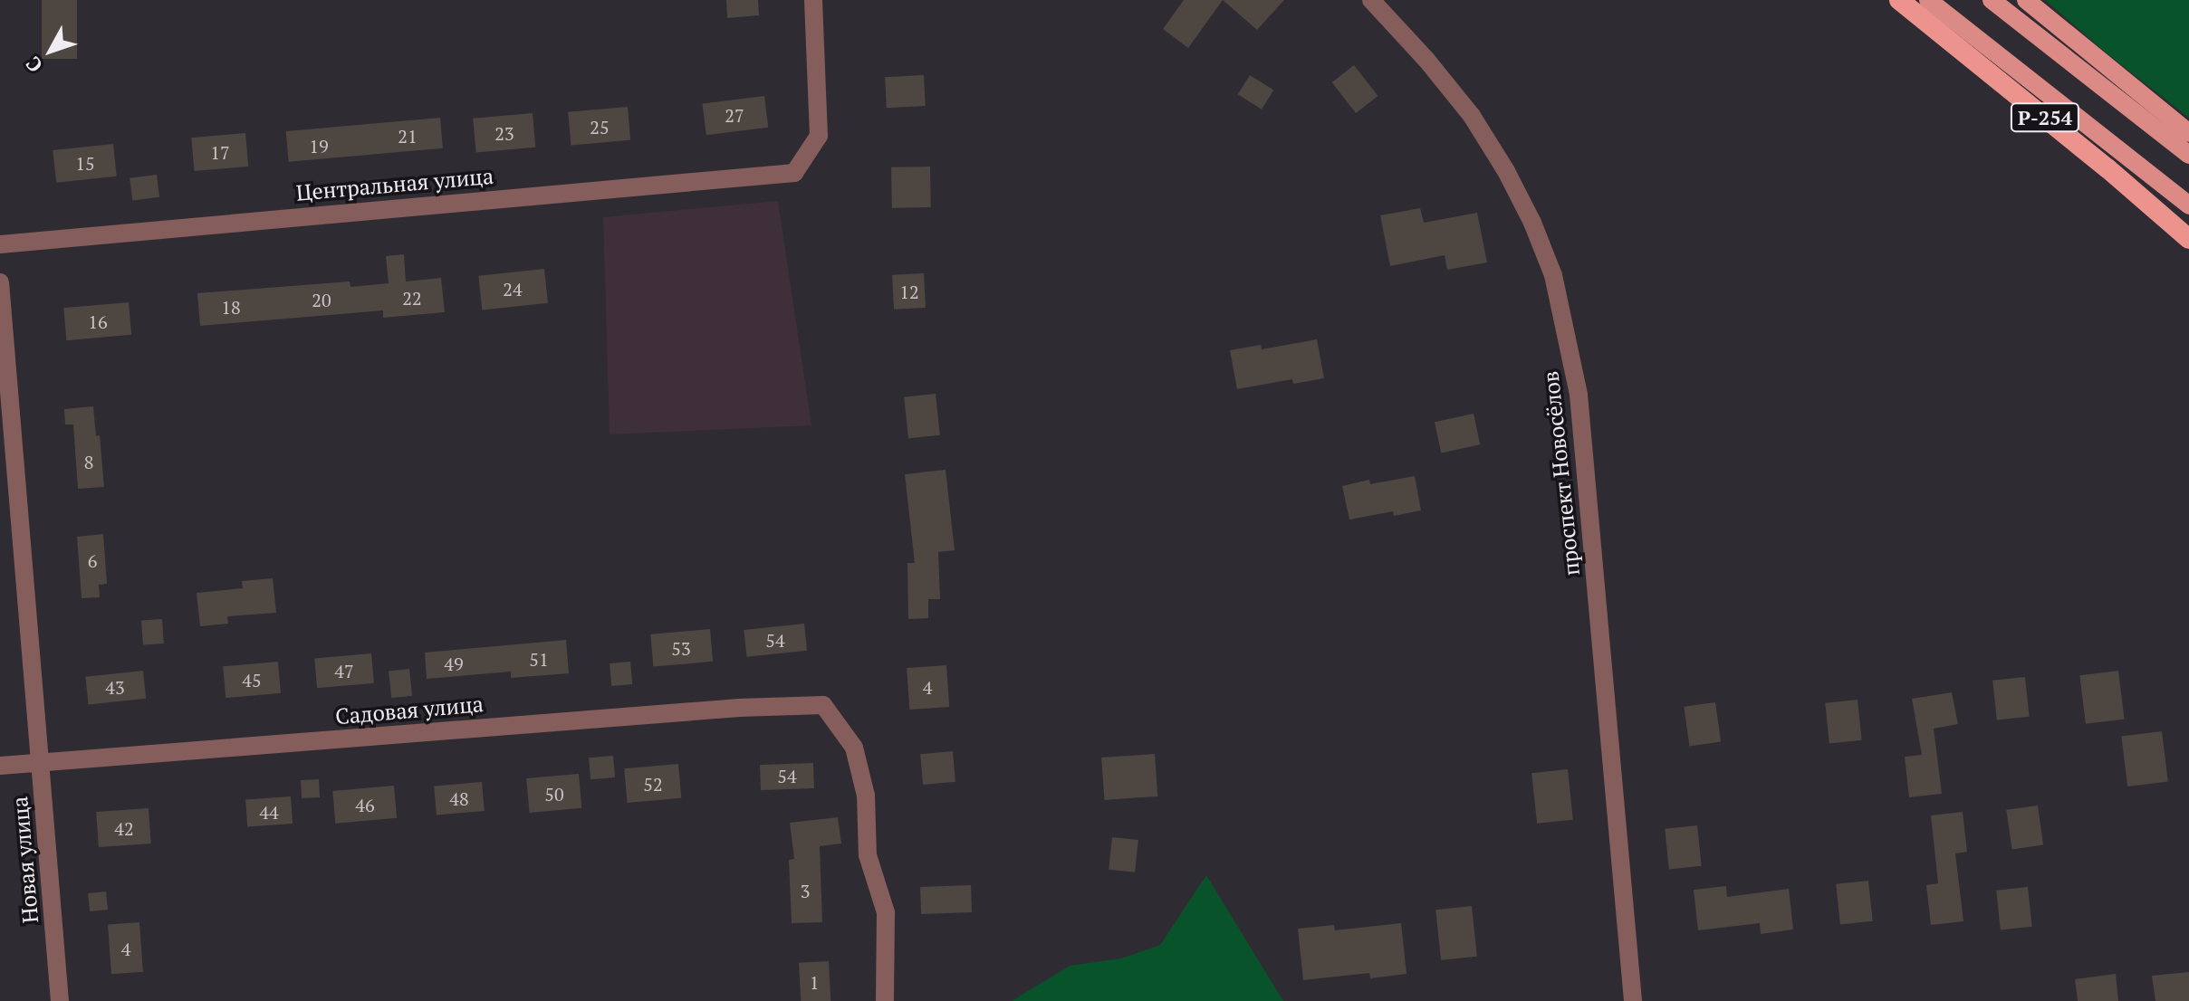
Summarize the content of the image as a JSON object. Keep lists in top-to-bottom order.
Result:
{
  "streets": {
    "highway": ["Р-254"],
    "street": [
      "Центральная улица",
      "проспект Новосёлов",
      "Садовая улица",
      "Новая улица"
    ]
  },
  "crossings": [
    ["Садовая улица", "Новая улица"]
  ],
  "house_numbers": [
    "27",
    "25",
    "23",
    "21",
    "19",
    "17",
    "15",
    "24",
    "12",
    "22",
    "20",
    "18",
    "16",
    "8",
    "6",
    "54",
    "53",
    "51",
    "49",
    "47",
    "45",
    "43",
    "4",
    "54",
    "52",
    "50",
    "48",
    "46",
    "44",
    "42",
    "3",
    "4",
    "1"
  ],
  "north": "bottom left"
}
